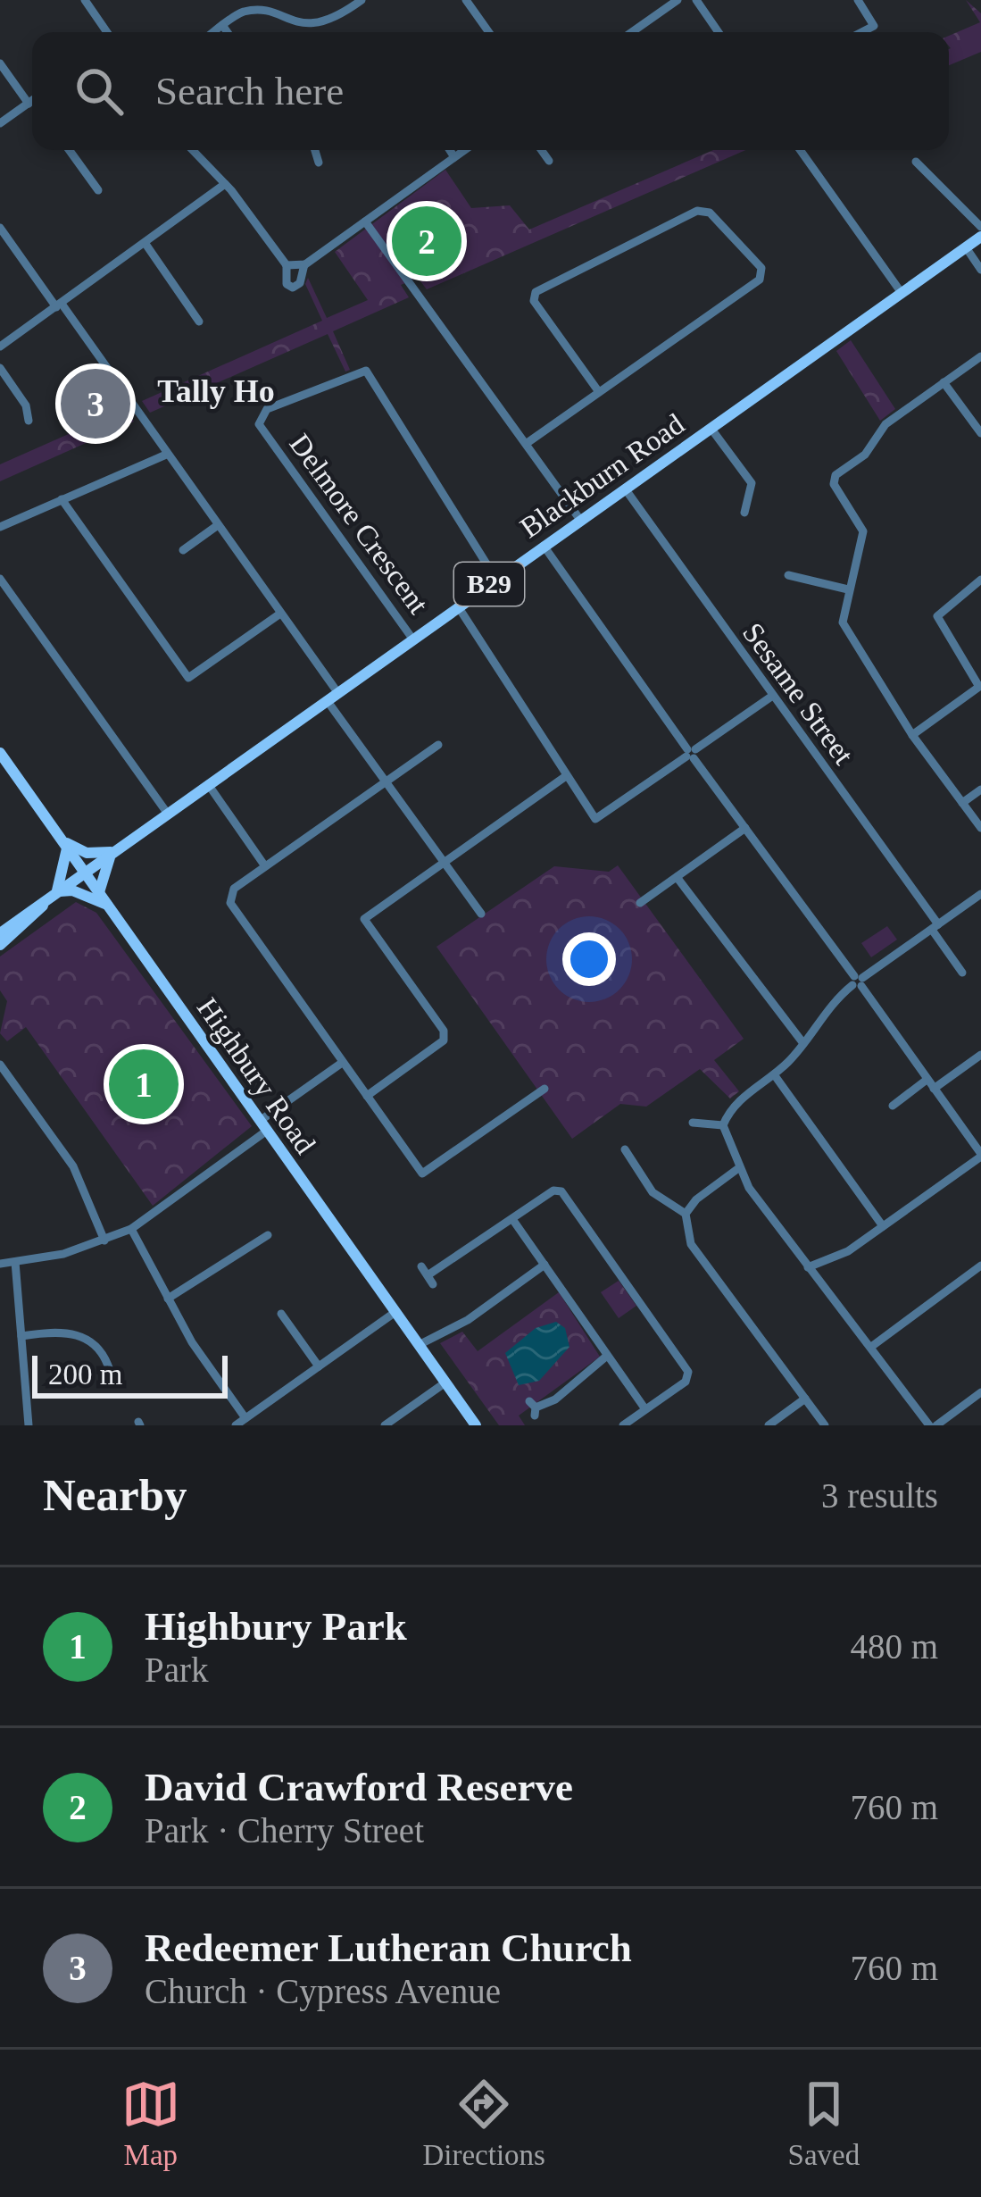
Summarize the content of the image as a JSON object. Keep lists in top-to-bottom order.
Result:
{
  "streets": {
    "main road": ["Blackburn Road", "B29", "Highbury Road"],
    "street": ["Delmore Crescent", "Sesame Street"]
  },
  "crossings": [
    ["Blackburn Road", "Delmore Crescent"],
    ["Blackburn Road", "Sesame Street"],
    ["Blackburn Road", "Highbury Road"]
  ],
  "districts": ["Tally Ho"],
  "scale_bar": "200 m",
  "page": {
    "search": "Search here",
    "pins": ["2", "3", "1"],
    "scale": "200 m",
    "heading": ["Nearby", "3 results"],
    "list": [
      {
        "mark": "1",
        "name": "Highbury Park",
        "note": "Park",
        "value": "480 m"
      },
      {
        "mark": "2",
        "name": "David Crawford Reserve",
        "note": "Park · Cherry Street",
        "value": "760 m"
      },
      {
        "mark": "3",
        "name": "Redeemer Lutheran Church",
        "note": "Church · Cypress Avenue",
        "value": "760 m"
      }
    ],
    "nav": ["Map", "Directions", "Saved"]
  }
}
